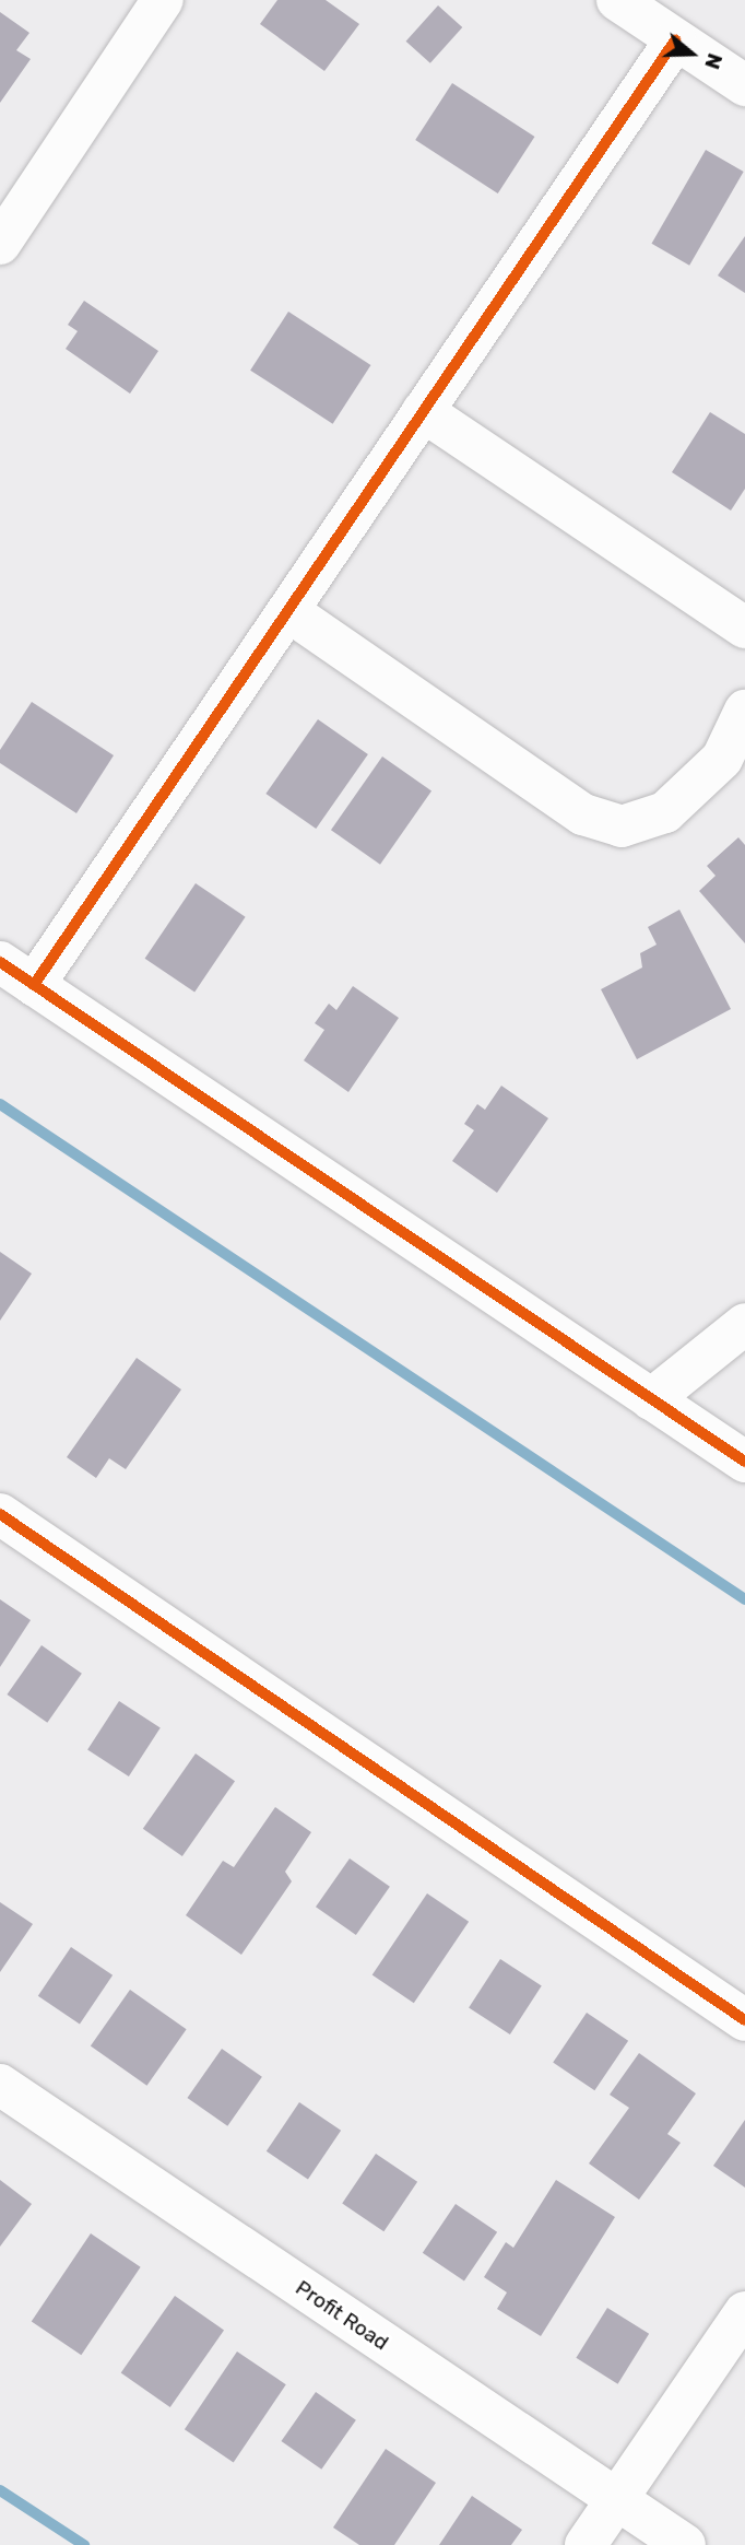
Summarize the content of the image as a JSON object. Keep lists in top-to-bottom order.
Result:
{
  "streets": {
    "street": ["Profit Road"]
  },
  "north": "right"
}
